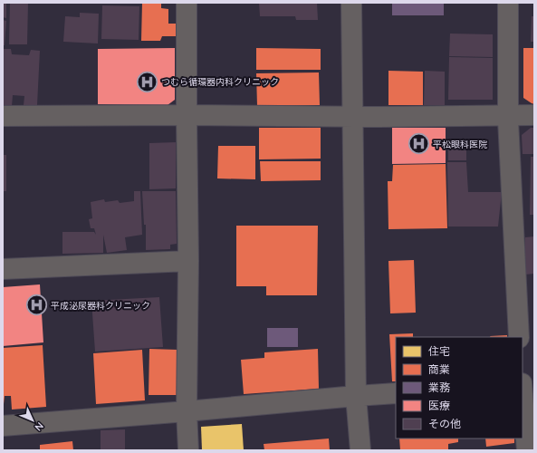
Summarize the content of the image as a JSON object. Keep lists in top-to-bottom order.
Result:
{
  "places": {
    "hospital": ["つむら循環器内科クリニック", "平松眼科医院", "平成泌尿器科クリニック"]
  },
  "legend": [
    "住宅",
    "商業",
    "業務",
    "医療",
    "その他"
  ],
  "north": "bottom right"
}
